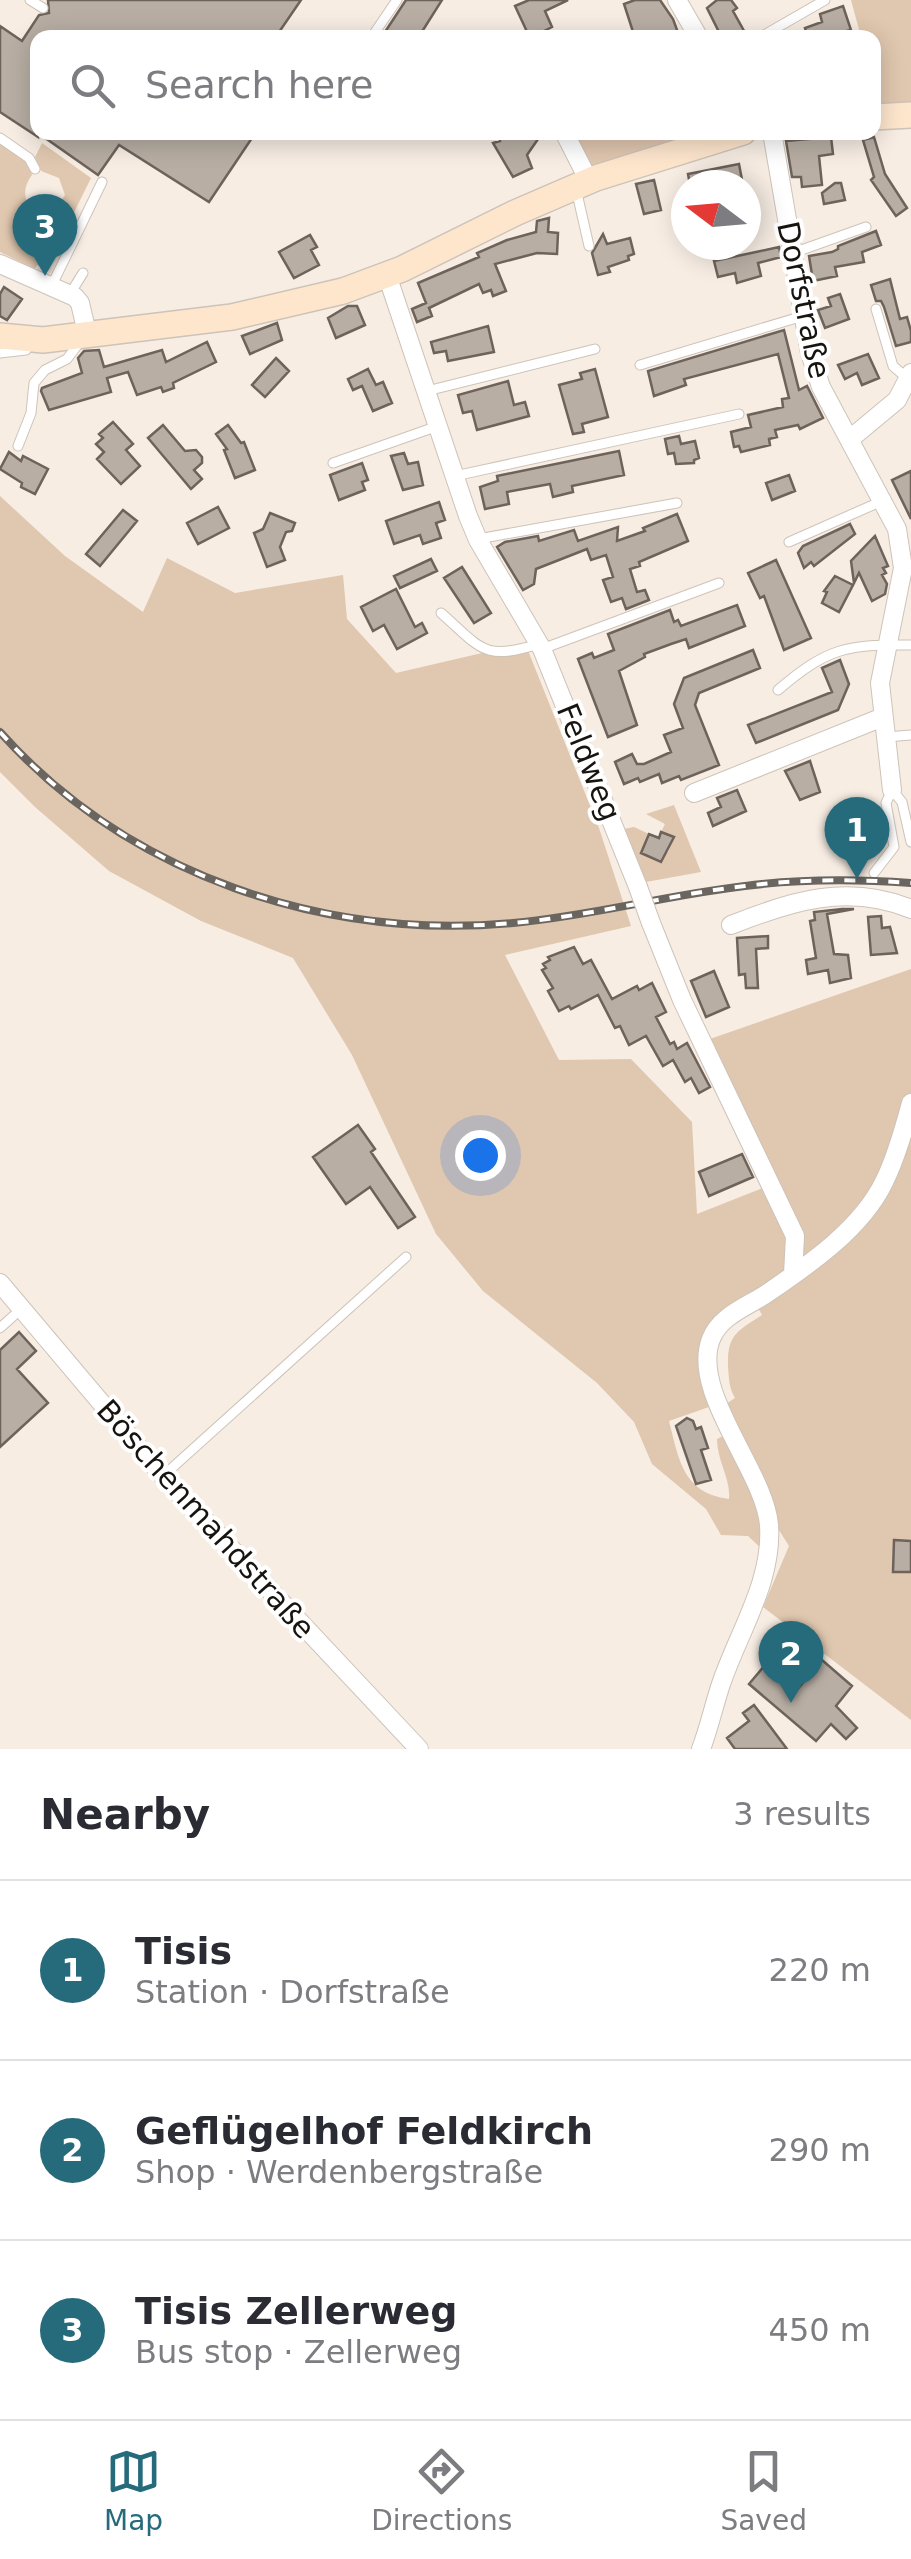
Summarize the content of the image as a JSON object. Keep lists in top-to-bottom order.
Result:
{
  "streets": {
    "street": ["Dorfstraße", "Feldweg", "Böschenmahdstraße"]
  },
  "north": "left",
  "page": {
    "search": "Search here",
    "pins": ["3", "1", "2"],
    "heading": ["Nearby", "3 results"],
    "list": [
      {
        "mark": "1",
        "name": "Tisis",
        "note": "Station · Dorfstraße",
        "value": "220 m"
      },
      {
        "mark": "2",
        "name": "Geflügelhof Feldkirch",
        "note": "Shop · Werdenbergstraße",
        "value": "290 m"
      },
      {
        "mark": "3",
        "name": "Tisis Zellerweg",
        "note": "Bus stop · Zellerweg",
        "value": "450 m"
      }
    ],
    "nav": ["Map", "Directions", "Saved"]
  }
}
